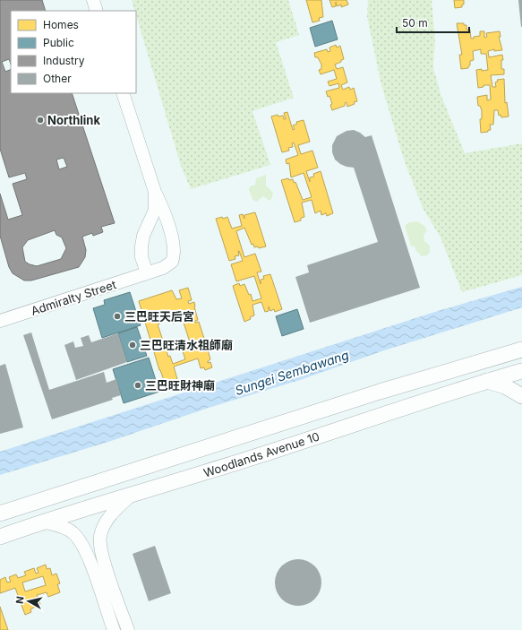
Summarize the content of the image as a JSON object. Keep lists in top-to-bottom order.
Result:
{
  "streets": {
    "main road": ["Woodlands Avenue 10"],
    "street": ["Admiralty Street"]
  },
  "water": ["Sungei Sembawang"],
  "places": [
    "Northlink",
    "三巴旺天后宮",
    "三巴旺清水祖師廟",
    "三巴旺財神廟"
  ],
  "legend": [
    "Homes",
    "Public",
    "Industry",
    "Other"
  ],
  "scale_bar": "50 m",
  "north": "left"
}
